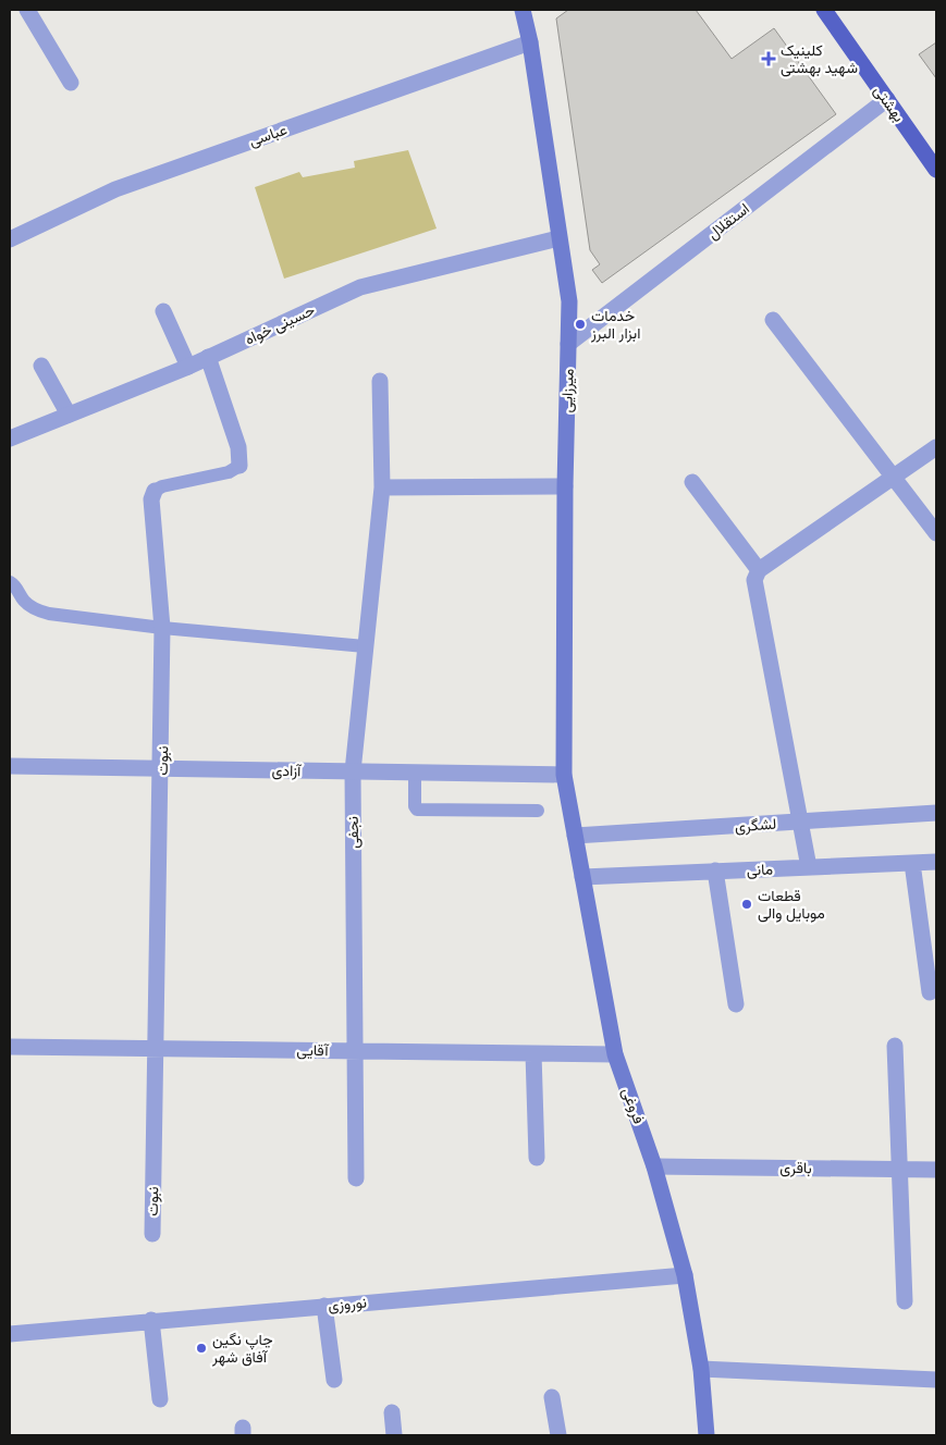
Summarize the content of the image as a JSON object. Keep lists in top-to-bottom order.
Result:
{
  "streets": {
    "main road": ["بهشتی", "میرزایی", "فروغی"],
    "street": [
      "عباسی",
      "استقلال",
      "حسینی خواه",
      "نبوت",
      "آزادی",
      "لشگری",
      "نجفی",
      "مانی",
      "آقایی",
      "باقری",
      "نوروزی"
    ]
  },
  "crossings": [
    ["بهشتی", "استقلال"],
    ["عباسی", "میرزایی"],
    ["استقلال", "میرزایی"],
    ["حسینی خواه", "میرزایی"],
    ["حسینی خواه", "نبوت"],
    ["میرزایی", "آزادی"],
    ["میرزایی", "فروغی"],
    ["نبوت", "آزادی"],
    ["نبوت", "آقایی"],
    ["آزادی", "نجفی"],
    ["آزادی", "فروغی"],
    ["لشگری", "فروغی"],
    ["نجفی", "آقایی"],
    ["مانی", "فروغی"],
    ["آقایی", "فروغی"],
    ["فروغی", "باقری"],
    ["فروغی", "نوروزی"]
  ],
  "places": {
    "health": ["کلینیک شهید بهشتی"],
    "other": ["خدمات ابزار البرز", "قطعات موبایل والی", "چاپ نگین آفاق شهر"]
  }
}
